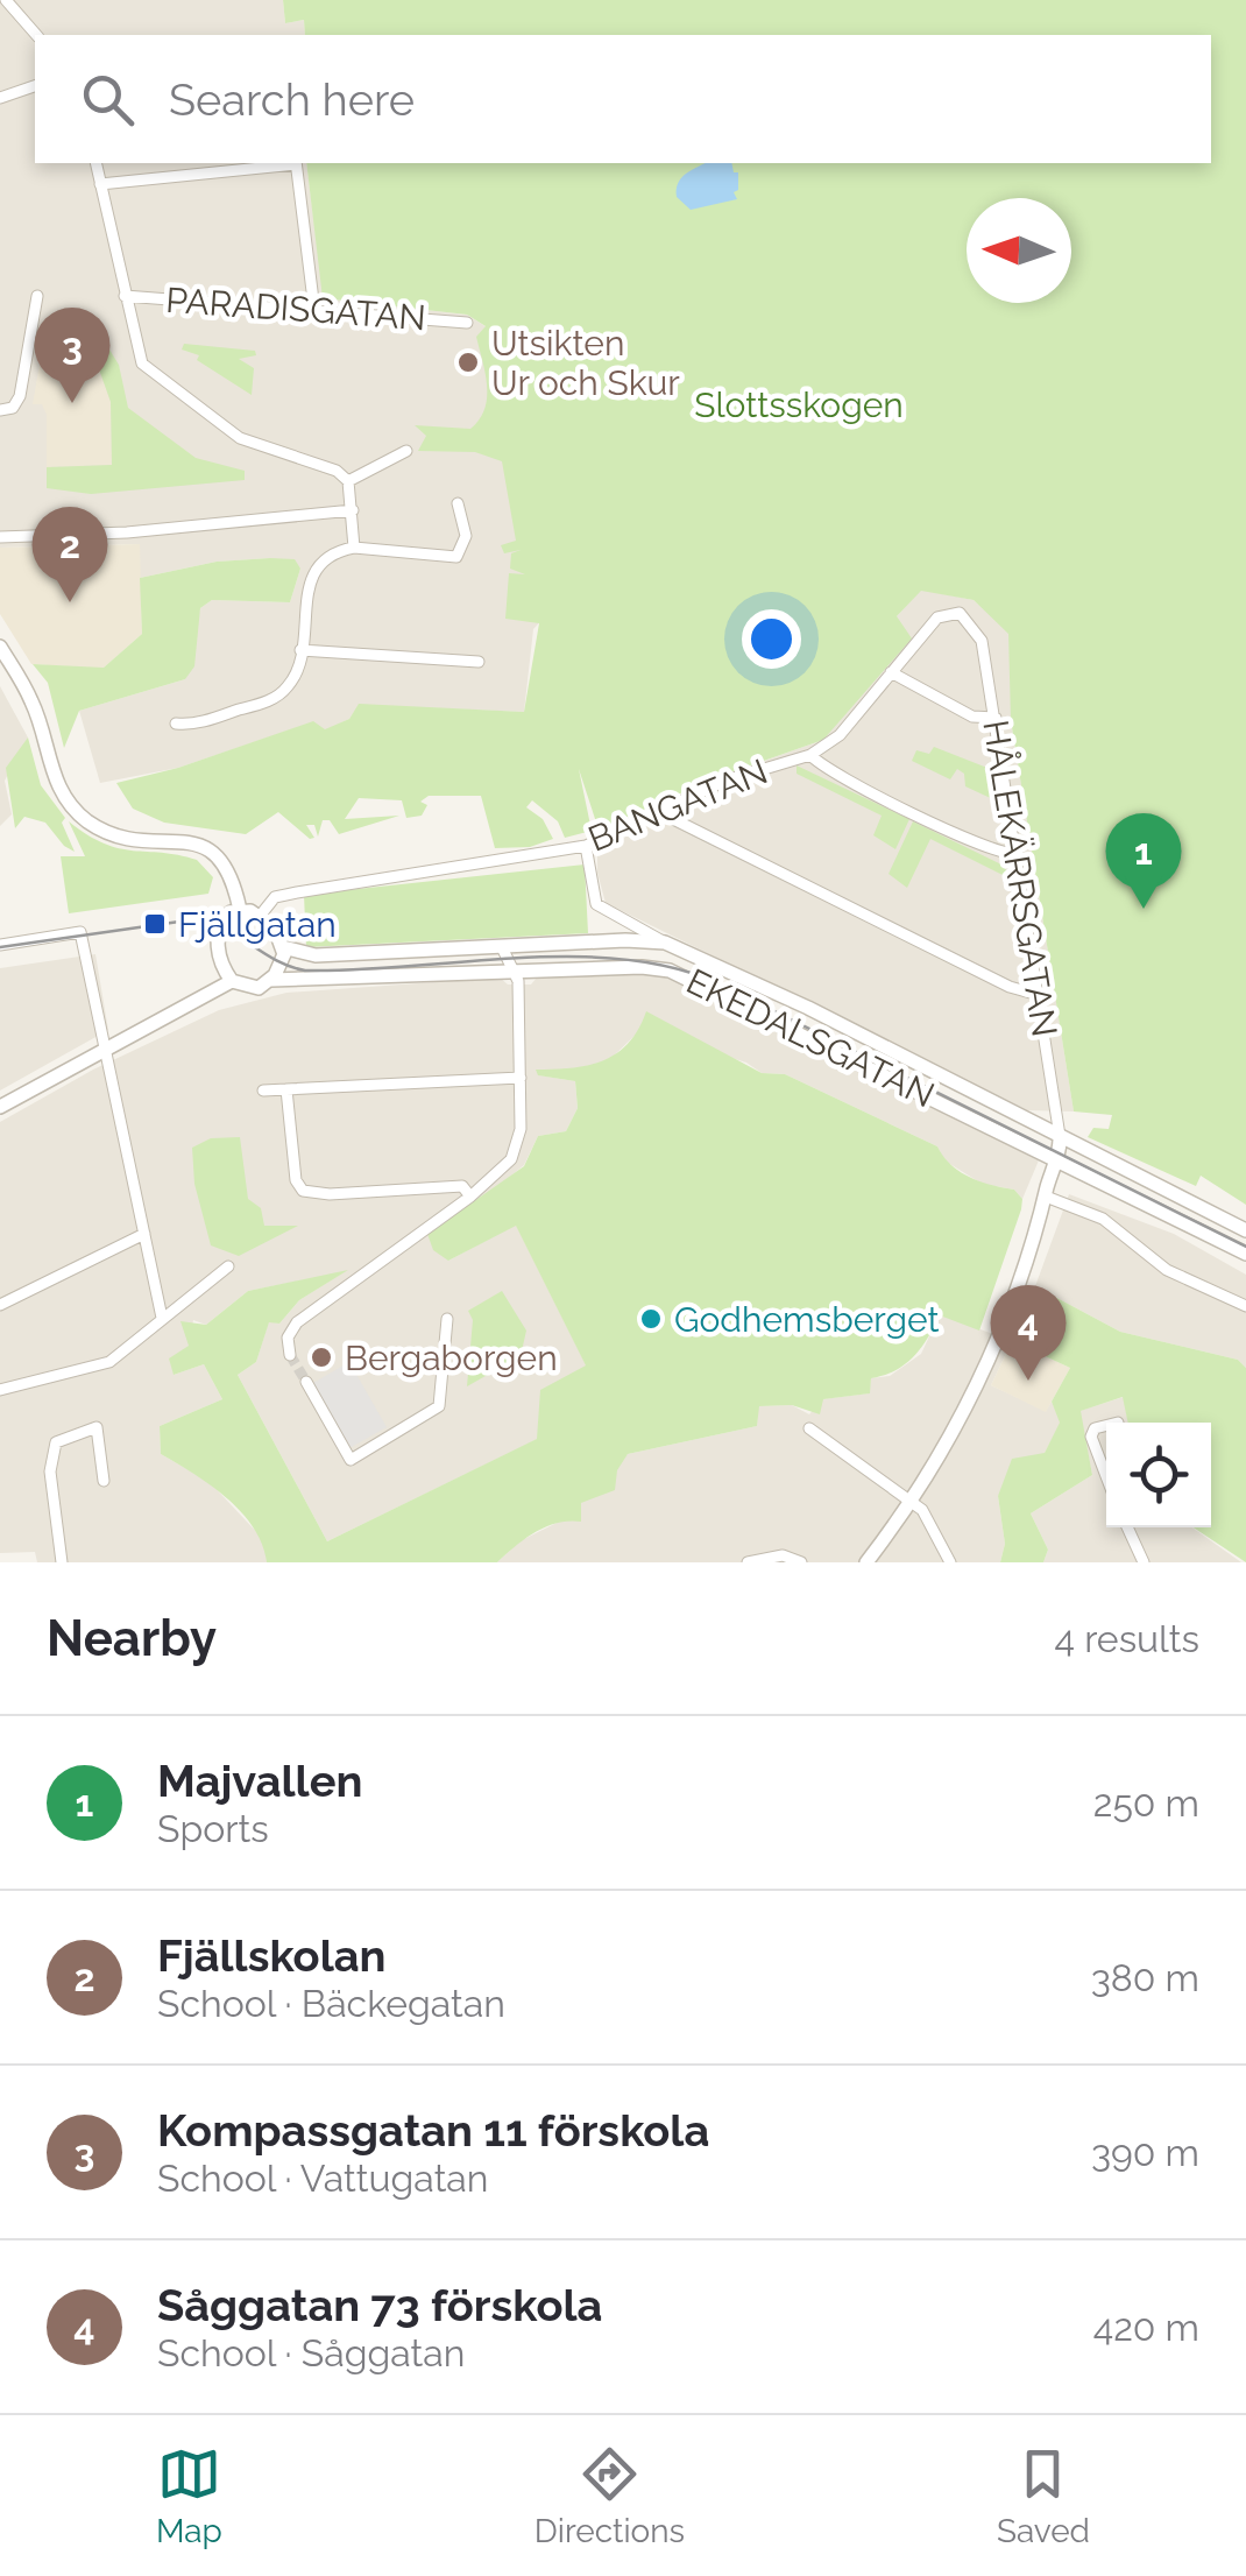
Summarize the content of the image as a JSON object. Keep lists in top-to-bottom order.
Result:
{
  "streets": {
    "street": [
      "PARADISGATAN",
      "BANGATAN",
      "HÅLEKÄRRSGATAN",
      "EKEDALSGATAN"
    ]
  },
  "crossings": [
    ["BANGATAN", "HÅLEKÄRRSGATAN"],
    ["BANGATAN", "EKEDALSGATAN"],
    ["HÅLEKÄRRSGATAN", "EKEDALSGATAN"]
  ],
  "parks": ["Slottsskogen"],
  "places": {
    "other": ["Utsikten Ur och Skur", "Godhemsberget", "Bergaborgen"],
    "transit": ["Fjällgatan"]
  },
  "north": "left",
  "page": {
    "search": "Search here",
    "pins": [
      "3",
      "2",
      "1",
      "4"
    ],
    "heading": ["Nearby", "4 results"],
    "list": [
      {
        "mark": "1",
        "name": "Majvallen",
        "note": "Sports",
        "value": "250 m"
      },
      {
        "mark": "2",
        "name": "Fjällskolan",
        "note": "School · Bäckegatan",
        "value": "380 m"
      },
      {
        "mark": "3",
        "name": "Kompassgatan 11 förskola",
        "note": "School · Vattugatan",
        "value": "390 m"
      },
      {
        "mark": "4",
        "name": "Såggatan 73 förskola",
        "note": "School · Såggatan",
        "value": "420 m"
      }
    ],
    "nav": ["Map", "Directions", "Saved"]
  }
}
